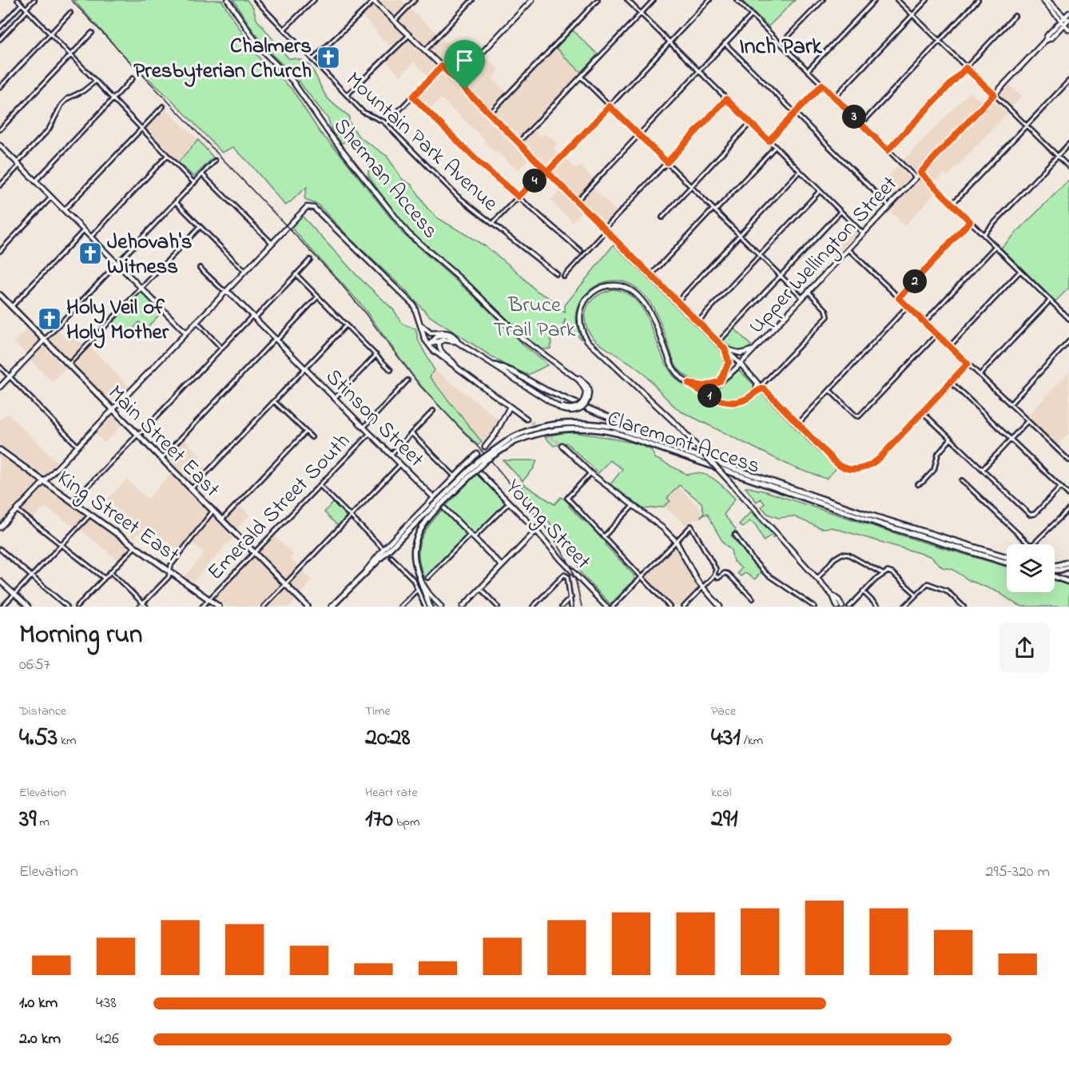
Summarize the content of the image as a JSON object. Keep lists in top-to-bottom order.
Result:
{
  "streets": {
    "main road": [
      "Sherman Access",
      "Upper Wellington Street",
      "Stinson Street",
      "Main Street East",
      "Claremont Access",
      "King Street East",
      "Young Street"
    ],
    "street": ["Mountain Park Avenue", "Emerald Street South"]
  },
  "crossings": [
    ["Stinson Street", "Emerald Street South"],
    ["Main Street East", "Emerald Street South"],
    ["Emerald Street South", "King Street East"]
  ],
  "districts": ["Inch Park"],
  "parks": ["Bruce Trail Park"],
  "places": {
    "church": ["Chalmers Presbyterian Church", "Jehovah's Witness", "Holy Veil of Holy Mother"]
  },
  "page": {
    "pins": [
      "3",
      "4",
      "2",
      "1"
    ],
    "heading": ["Morning run", "06:57"],
    "stats": [
      ["Distance", "4.53 km"],
      ["Time", "20:28"],
      ["Pace", "4:31 /km"],
      ["Elevation", "39 m"],
      ["Heart rate", "170 bpm"],
      ["kcal", "291"]
    ],
    "chart": ["Elevation", "295–320 m"],
    "list": [
      {
        "name": "1.0 km",
        "note": "4:38"
      },
      {
        "name": "2.0 km",
        "note": "4:26"
      }
    ]
  }
}
